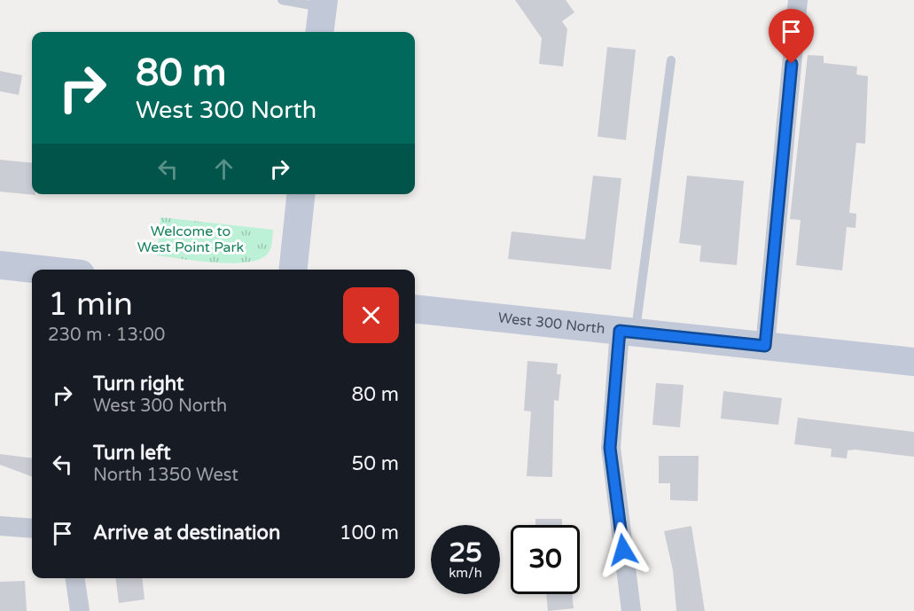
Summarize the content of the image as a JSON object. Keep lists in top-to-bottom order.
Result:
{
  "streets": {
    "main road": ["West 300 North"]
  },
  "parks": ["Welcome to West Point Park"],
  "page": {
    "turn": ["80 m", "West 300 North"],
    "heading": ["1 min", "230 m · 13:00"],
    "list": [
      {
        "name": "Turn right",
        "note": "West 300 North",
        "value": "80 m"
      },
      {
        "name": "Turn left",
        "note": "North 1350 West",
        "value": "50 m"
      },
      {
        "name": "Arrive at destination",
        "value": "100 m"
      }
    ],
    "speed": "25 km/h",
    "limit": "30"
  }
}
